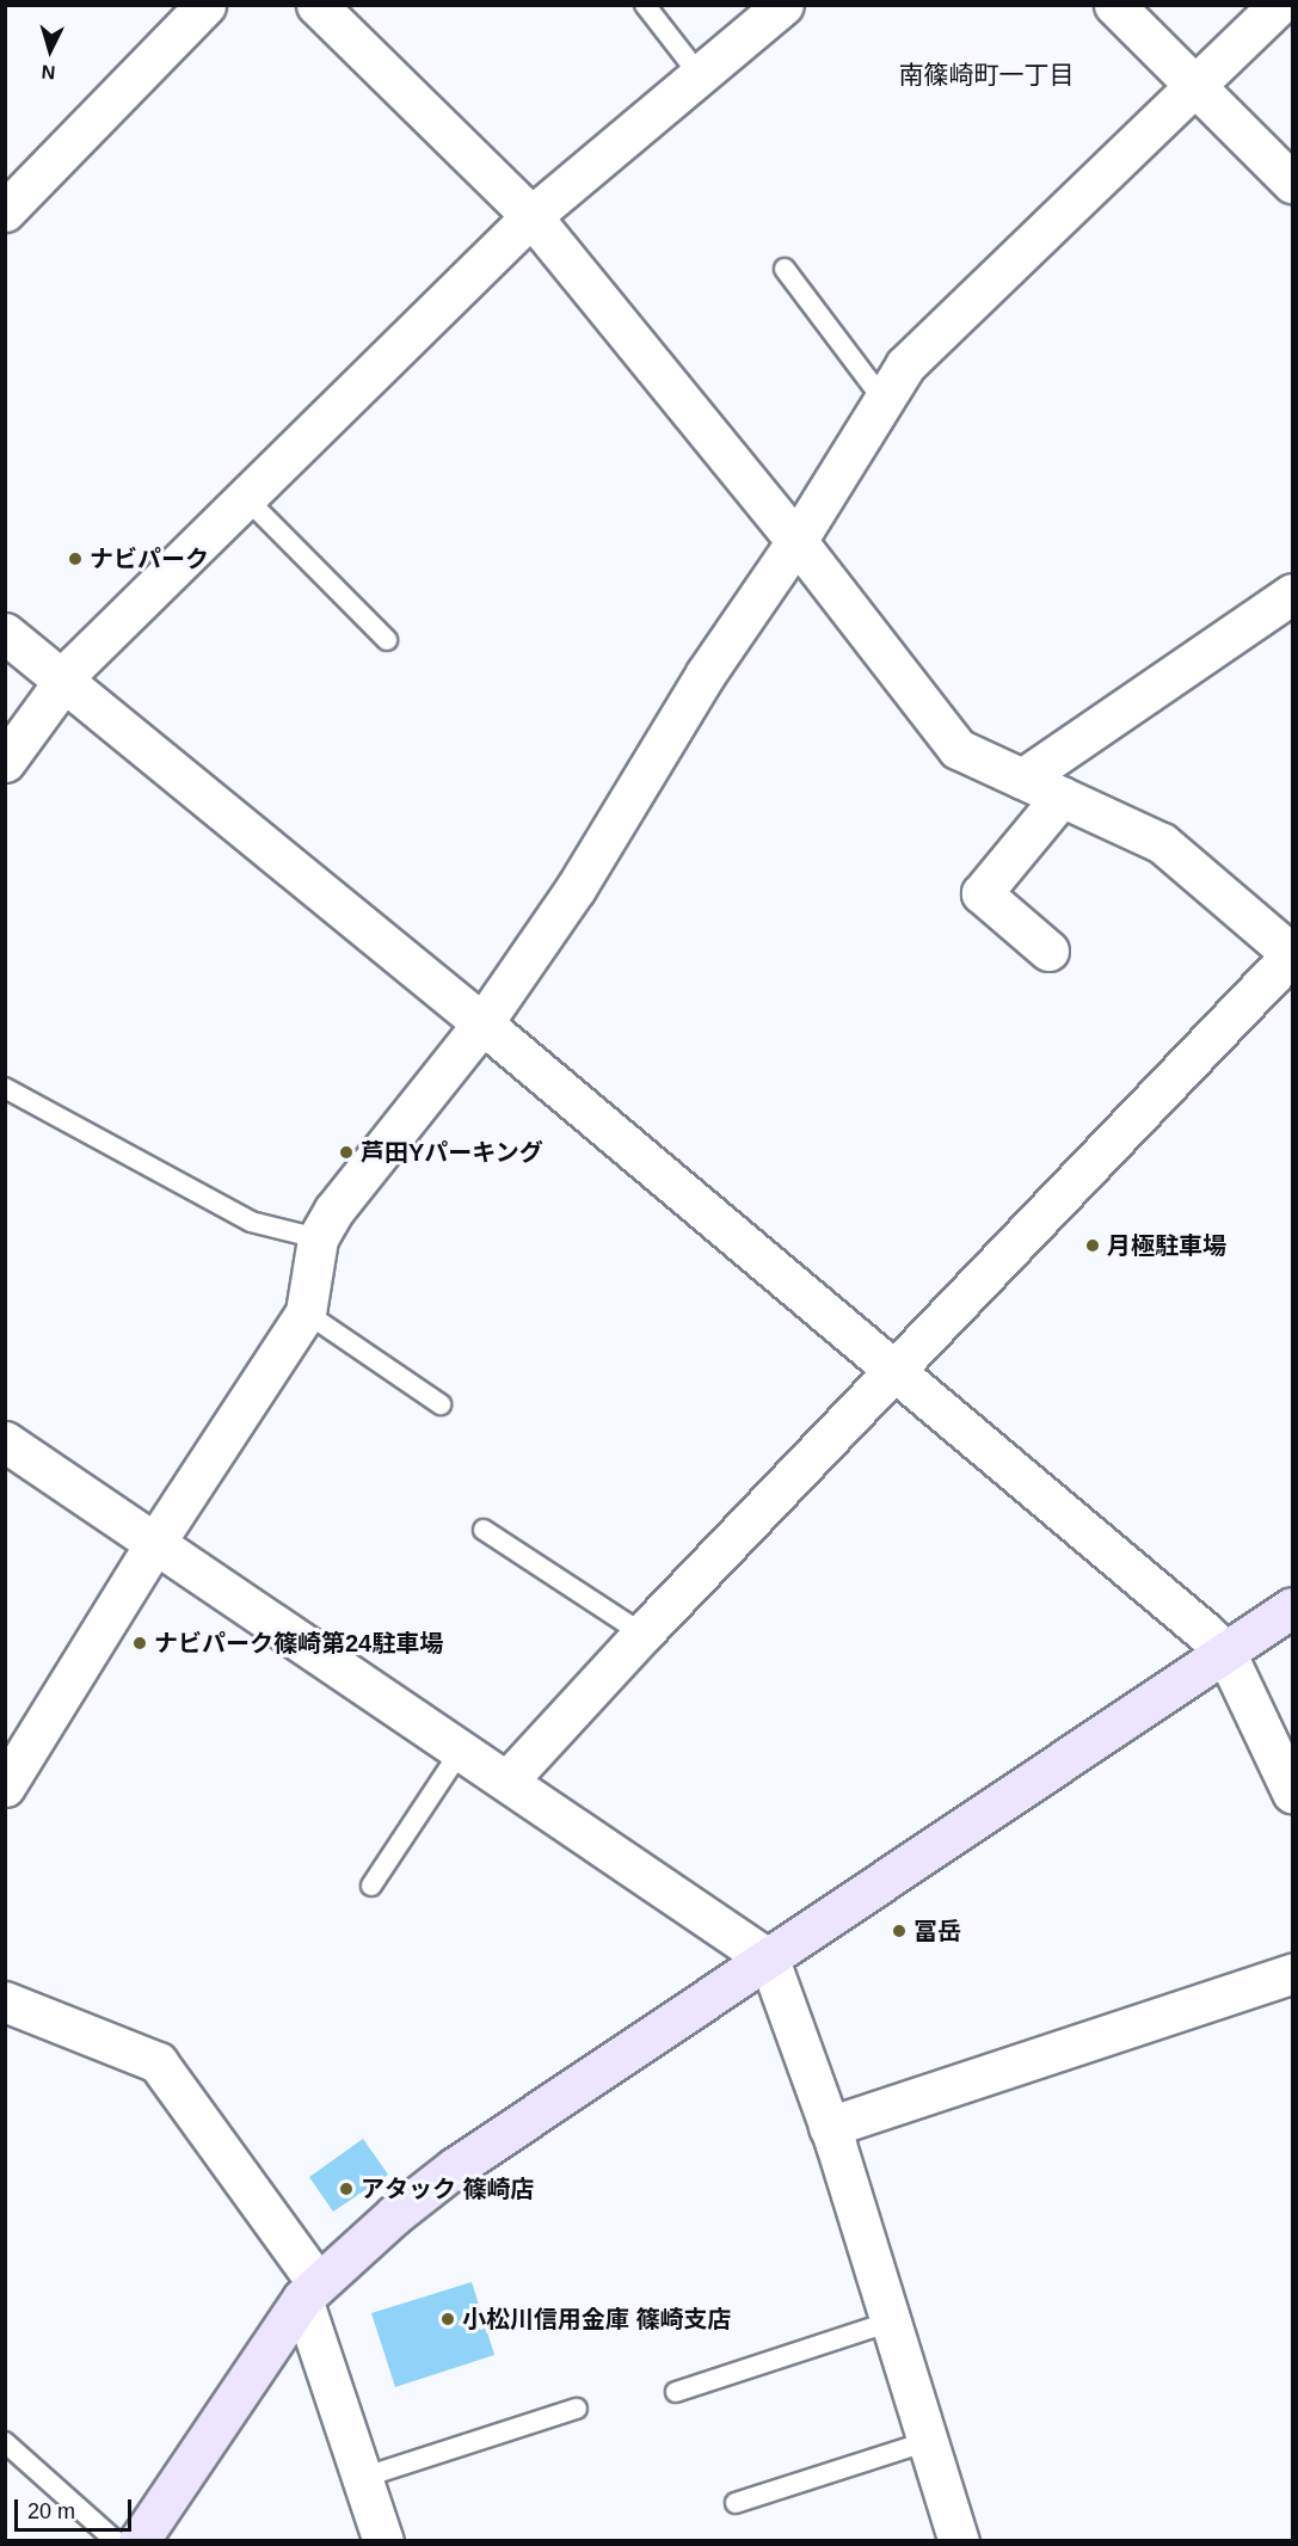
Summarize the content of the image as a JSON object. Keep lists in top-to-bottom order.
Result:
{
  "districts": ["南篠崎町一丁目"],
  "places": [
    "ナビパーク",
    "芦田Yパーキング",
    "月極駐車場",
    "ナビパーク篠崎第24駐車場",
    "冨岳",
    "アタック 篠崎店",
    "小松川信用金庫 篠崎支店"
  ],
  "scale_bar": "20 m",
  "north": "bottom"
}
